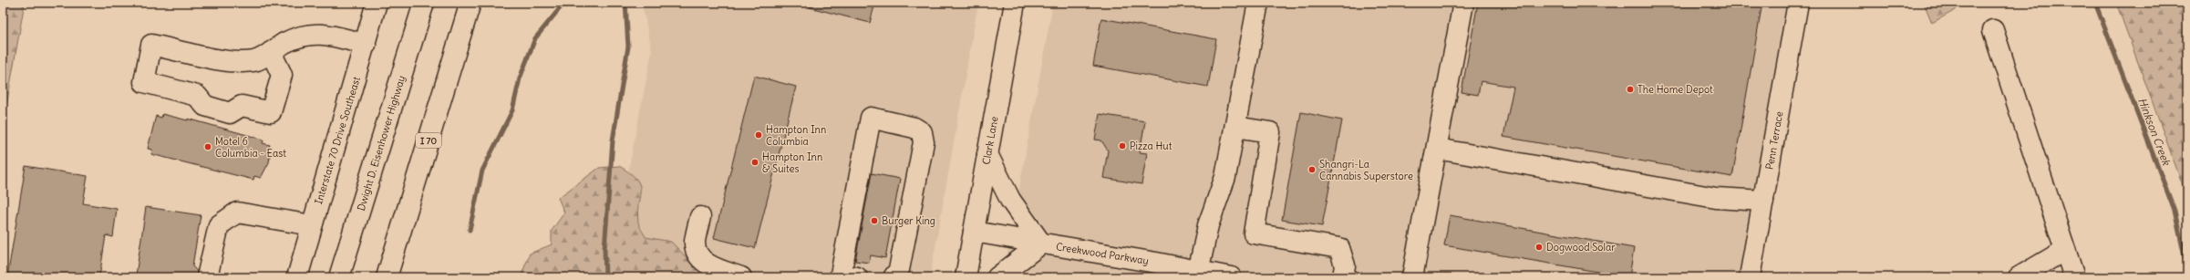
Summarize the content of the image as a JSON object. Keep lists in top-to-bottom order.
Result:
{
  "streets": {
    "main road": [
      "Interstate 70 Drive Southeast",
      "I 70",
      "Clark Lane",
      "Penn Terrace",
      "Dwight D. Eisenhower Highway",
      "Creekwood Parkway"
    ]
  },
  "crossings": [
    ["Clark Lane", "Creekwood Parkway"]
  ],
  "water": ["Hinkson Creek"],
  "places": [
    "The Home Depot",
    "Hampton Inn Columbia",
    "Pizza Hut",
    "Motel 6 Columbia - East",
    "Hampton Inn & Suites",
    "Shangri-La Cannabis Superstore",
    "Burger King",
    "Dogwood Solar"
  ]
}
